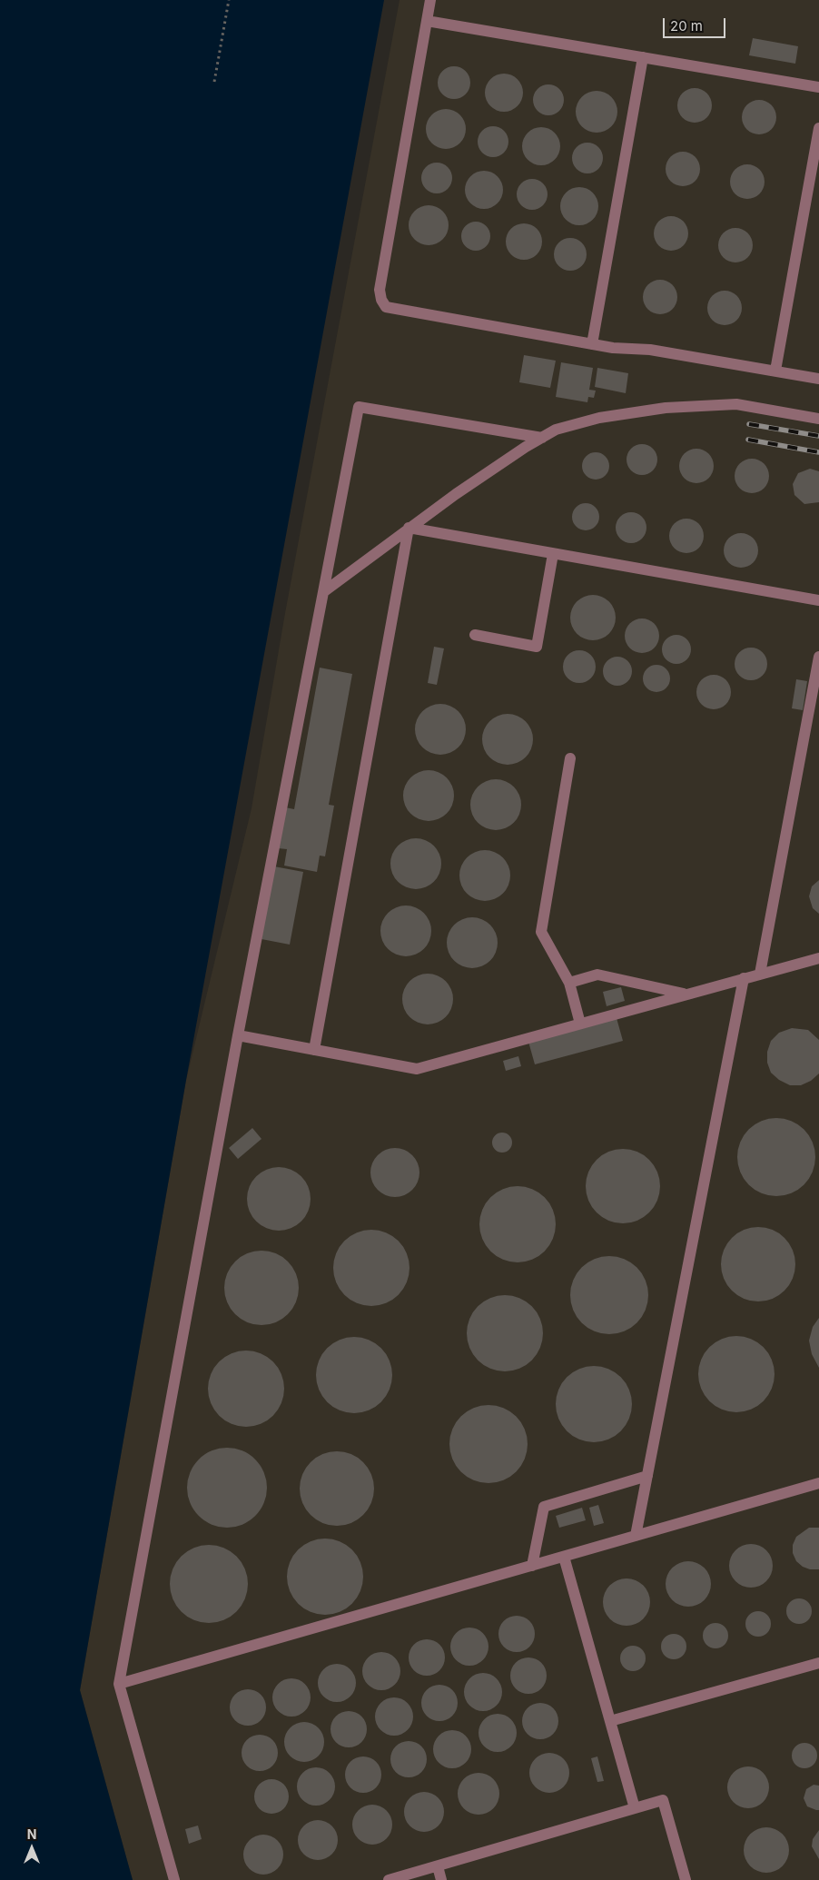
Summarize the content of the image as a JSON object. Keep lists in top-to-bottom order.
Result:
{
  "scale_bar": "20 m",
  "north": "top"
}
